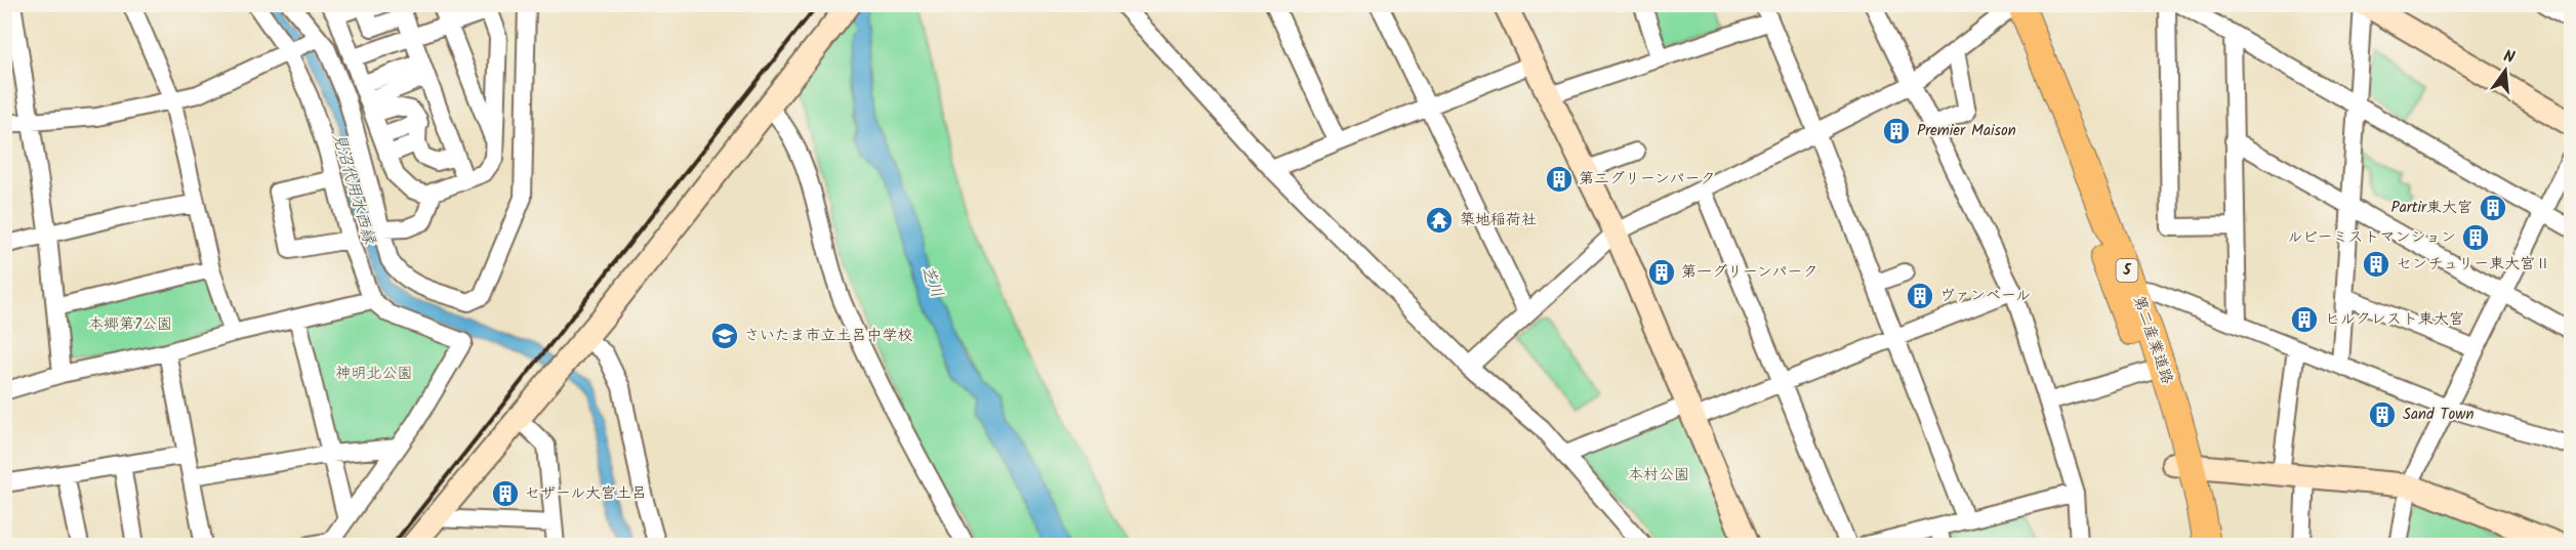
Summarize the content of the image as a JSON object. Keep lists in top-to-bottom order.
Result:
{
  "streets": {
    "main road": ["5", "第二産業道路"]
  },
  "water": ["見沼代用水西縁", "芝川"],
  "parks": ["本郷第7公園", "神明北公園", "本村公園"],
  "places": {
    "building": [
      "Premier Maison",
      "第二グリーンパーク",
      "Partir東大宮",
      "ルビーミストマンション",
      "センチュリー東大宮Ⅱ",
      "第一グリーンパーク",
      "ヴァンベール",
      "ヒルクレスト東大宮",
      "Sand Town",
      "セザール大宮土呂"
    ],
    "temple": ["築地稲荷社"],
    "school or university": ["さいたま市立土呂中学校"]
  },
  "north": "top"
}
